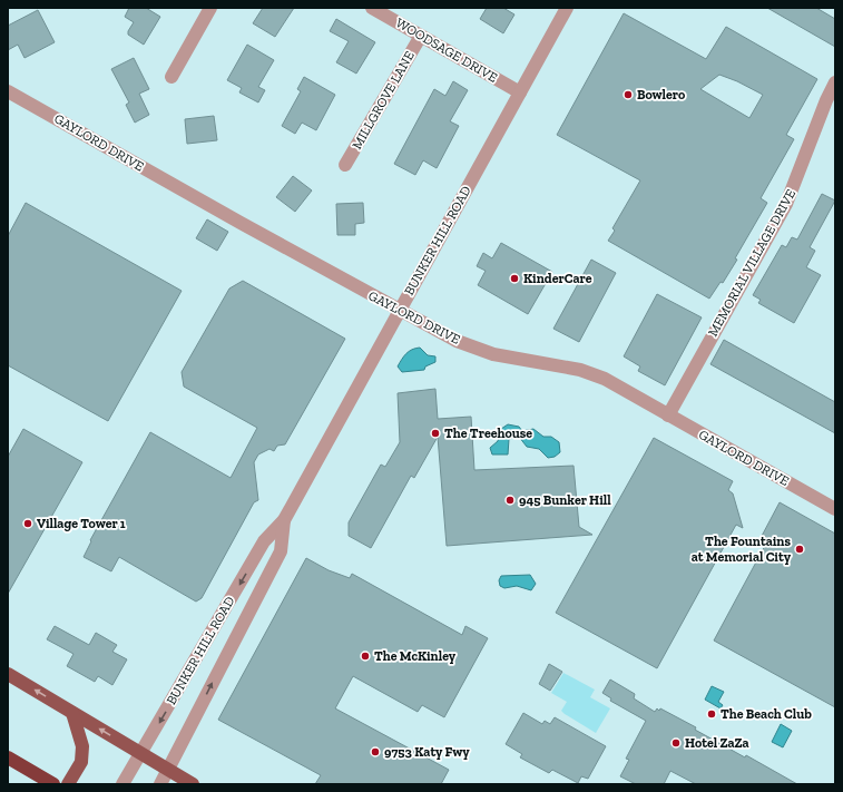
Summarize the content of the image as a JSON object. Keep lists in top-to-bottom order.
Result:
{
  "streets": {
    "street": [
      "WOODSAGE DRIVE",
      "MILLGROVE LANE",
      "GAYLORD DRIVE",
      "BUNKER HILL ROAD",
      "MEMORIAL VILLAGE DRIVE"
    ]
  },
  "crossings": [
    ["WOODSAGE DRIVE", "MILLGROVE LANE"],
    ["WOODSAGE DRIVE", "BUNKER HILL ROAD"],
    ["GAYLORD DRIVE", "BUNKER HILL ROAD"],
    ["GAYLORD DRIVE", "MEMORIAL VILLAGE DRIVE"]
  ],
  "places": [
    "Bowlero",
    "KinderCare",
    "The Treehouse",
    "945 Bunker Hill",
    "Village Tower 1",
    "The Fountains at Memorial City",
    "The McKinley",
    "The Beach Club",
    "Hotel ZaZa",
    "9753 Katy Fwy"
  ]
}
